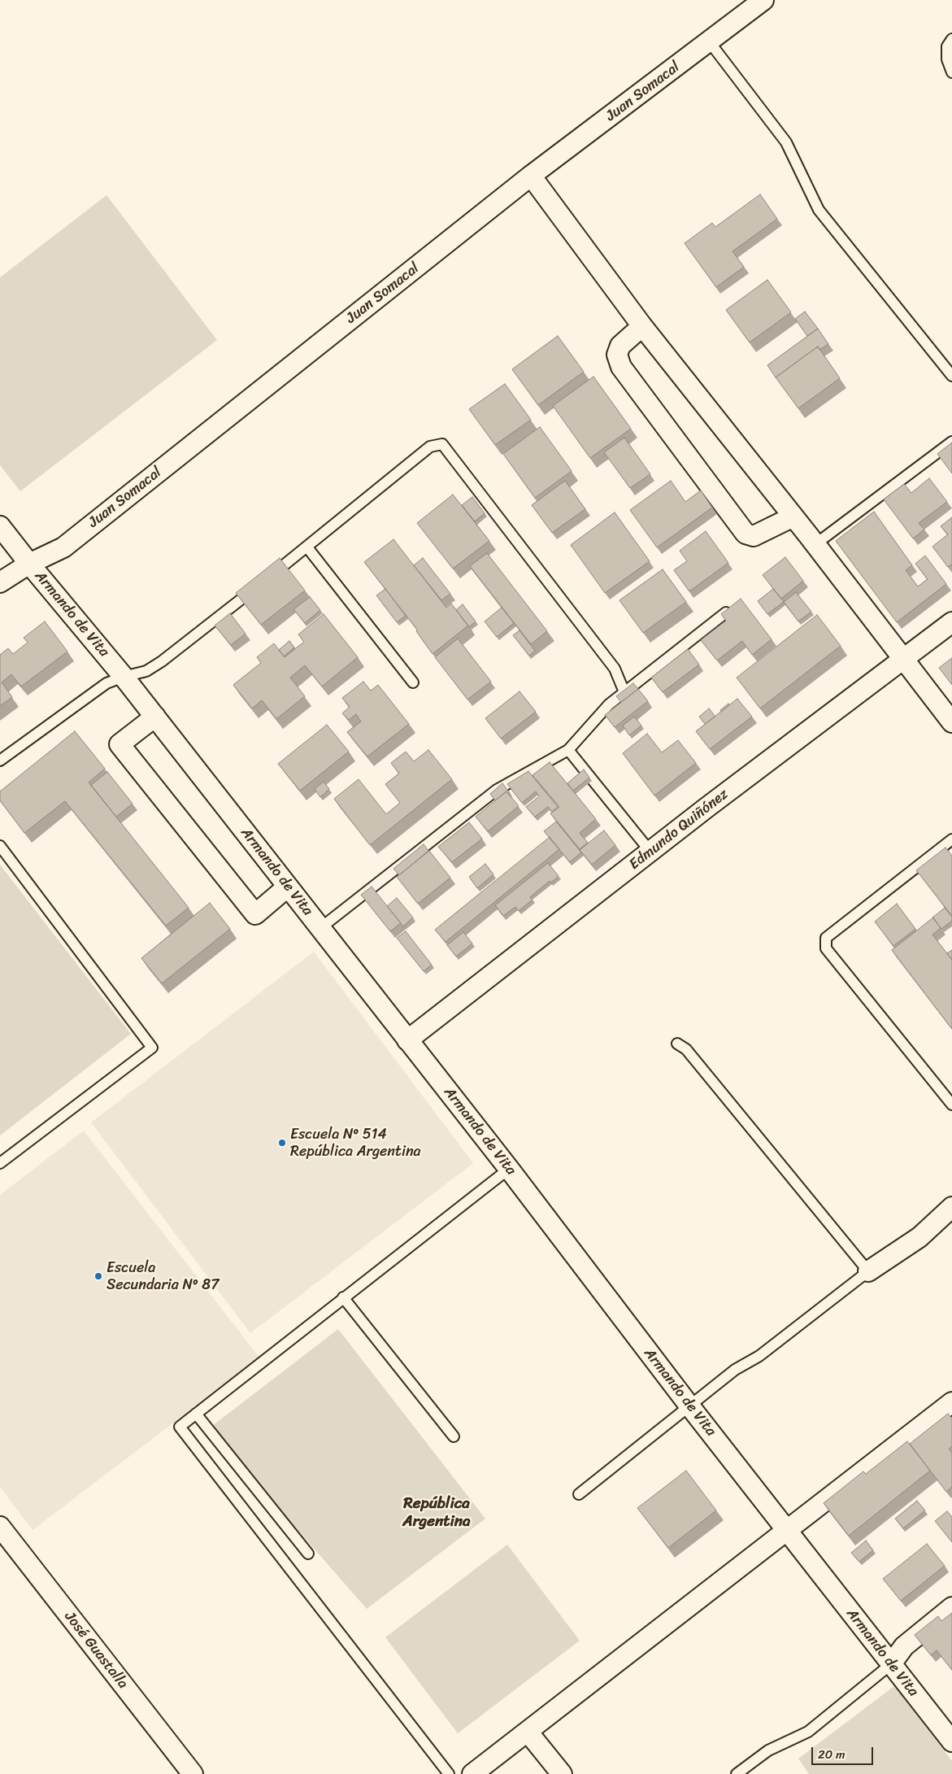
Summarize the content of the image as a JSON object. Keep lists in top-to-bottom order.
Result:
{
  "streets": {
    "street": [
      "Juan Somacal",
      "Armando de Vita",
      "Edmundo Quiñónez",
      "José Guastalla"
    ]
  },
  "crossings": [
    ["Juan Somacal", "Armando de Vita"],
    ["Armando de Vita", "Edmundo Quiñónez"]
  ],
  "districts": ["República Argentina"],
  "places": ["Escuela Nº 514 República Argentina", "Escuela Secundaria Nº 87"],
  "scale_bar": "20 m"
}
